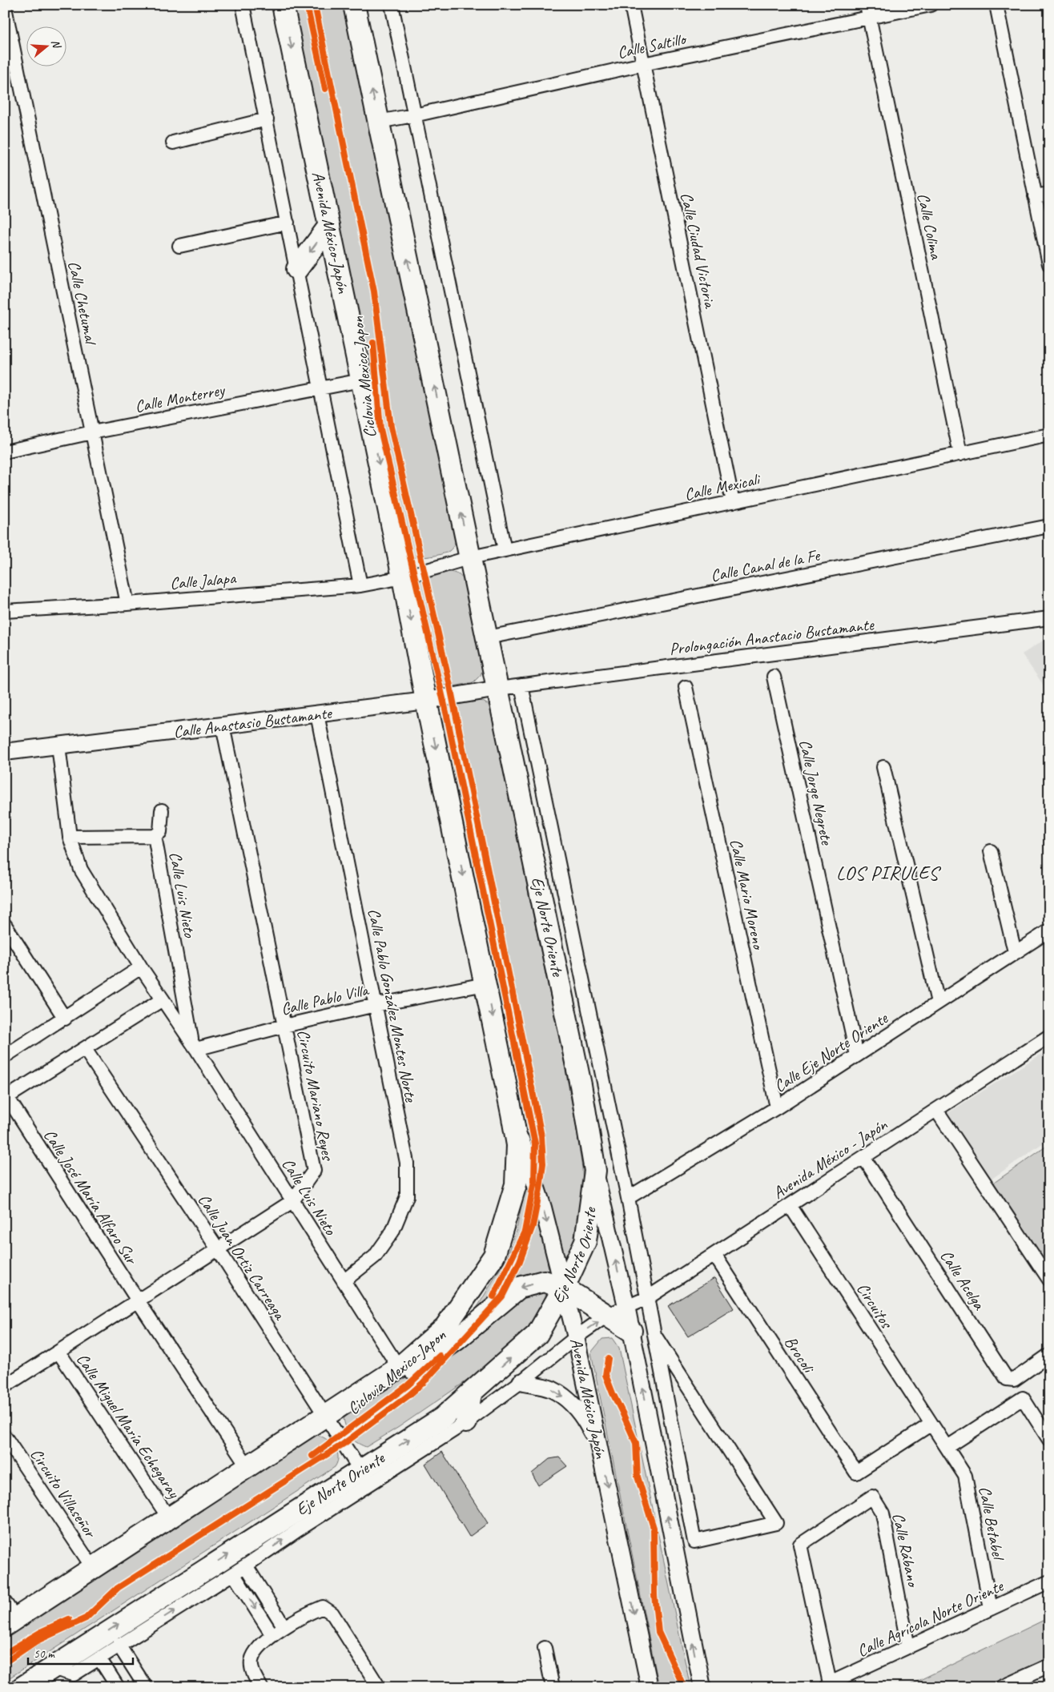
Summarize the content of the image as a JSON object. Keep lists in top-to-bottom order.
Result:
{
  "streets": {
    "main road": ["Avenida México-Japón", "Eje Norte Oriente"],
    "street": [
      "Calle Saltillo",
      "Calle Colima",
      "Calle Ciudad Victoria",
      "Calle Chetumal",
      "Calle Monterrey",
      "Calle Mexicali",
      "Calle Canal de la Fe",
      "Calle Jalapa",
      "Prolongación Anastacio Bustamante",
      "Calle Anastasio Bustamante",
      "Calle Jorge Negrete",
      "Calle Mario Moreno",
      "Calle Luis Nieto",
      "Calle Pablo Villa",
      "Calle Pablo González Montes Norte",
      "Calle Eje Norte Oriente",
      "Circuito Mariano Reyes",
      "Avenida México - Japón",
      "Calle José María Alfaro Sur",
      "Calle Juan Ortiz Carreaga",
      "Calle Acelga",
      "Circuitos",
      "Brocoli",
      "Avenida México Japón",
      "Calle Miguel María Echegaray",
      "Circuito Villaseñor",
      "Calle Betabel",
      "Calle Rábano",
      "Calle Agrícola Norte Oriente"
    ],
    "cycle path": ["Ciclovia Mexico-Japon"]
  },
  "crossings": [
    ["Calle Saltillo", "Calle Colima"],
    ["Calle Saltillo", "Calle Ciudad Victoria"],
    ["Calle Colima", "Calle Mexicali"],
    ["Avenida México-Japón", "Calle Monterrey"],
    ["Avenida México-Japón", "Calle Mexicali"],
    ["Avenida México-Japón", "Calle Jalapa"],
    ["Calle Ciudad Victoria", "Calle Mexicali"],
    ["Calle Chetumal", "Calle Monterrey"],
    ["Calle Chetumal", "Calle Jalapa"],
    ["Calle Mexicali", "Calle Jalapa"],
    ["Calle Mexicali", "Eje Norte Oriente"],
    ["Calle Canal de la Fe", "Eje Norte Oriente"],
    ["Prolongación Anastacio Bustamante", "Calle Anastasio Bustamante"],
    ["Prolongación Anastacio Bustamante", "Eje Norte Oriente"],
    ["Calle Anastasio Bustamante", "Calle Luis Nieto"],
    ["Calle Anastasio Bustamante", "Eje Norte Oriente"],
    ["Calle Anastasio Bustamante", "Calle Pablo González Montes Norte"],
    ["Calle Anastasio Bustamante", "Circuito Mariano Reyes"],
    ["Calle Jorge Negrete", "Calle Eje Norte Oriente"],
    ["Calle Mario Moreno", "Calle Eje Norte Oriente"],
    ["Calle Luis Nieto", "Calle Pablo Villa"],
    ["Calle Luis Nieto", "Calle Pablo González Montes Norte"],
    ["Calle Luis Nieto", "Circuito Mariano Reyes"],
    ["Calle Luis Nieto", "Calle José María Alfaro Sur"],
    ["Eje Norte Oriente", "Calle Eje Norte Oriente"],
    ["Eje Norte Oriente", "Avenida México - Japón"],
    ["Eje Norte Oriente", "Calle Juan Ortiz Carreaga"],
    ["Eje Norte Oriente", "Avenida México Japón"],
    ["Calle Pablo Villa", "Calle Pablo González Montes Norte"],
    ["Calle Pablo Villa", "Circuito Mariano Reyes"],
    ["Circuito Mariano Reyes", "Calle José María Alfaro Sur"],
    ["Circuito Mariano Reyes", "Calle Juan Ortiz Carreaga"],
    ["Circuito Mariano Reyes", "Calle Miguel María Echegaray"],
    ["Avenida México - Japón", "Calle Juan Ortiz Carreaga"],
    ["Avenida México - Japón", "Calle Acelga"],
    ["Avenida México - Japón", "Circuitos"],
    ["Avenida México - Japón", "Brocoli"],
    ["Avenida México - Japón", "Avenida México Japón"],
    ["Calle José María Alfaro Sur", "Calle Juan Ortiz Carreaga"],
    ["Circuitos", "Brocoli"],
    ["Circuitos", "Calle Betabel"],
    ["Brocoli", "Calle Betabel"],
    ["Calle Betabel", "Calle Agrícola Norte Oriente"],
    ["Calle Rábano", "Calle Agrícola Norte Oriente"]
  ],
  "districts": ["LOS PIRULES"],
  "scale_bar": "50 m",
  "north": "right"
}
